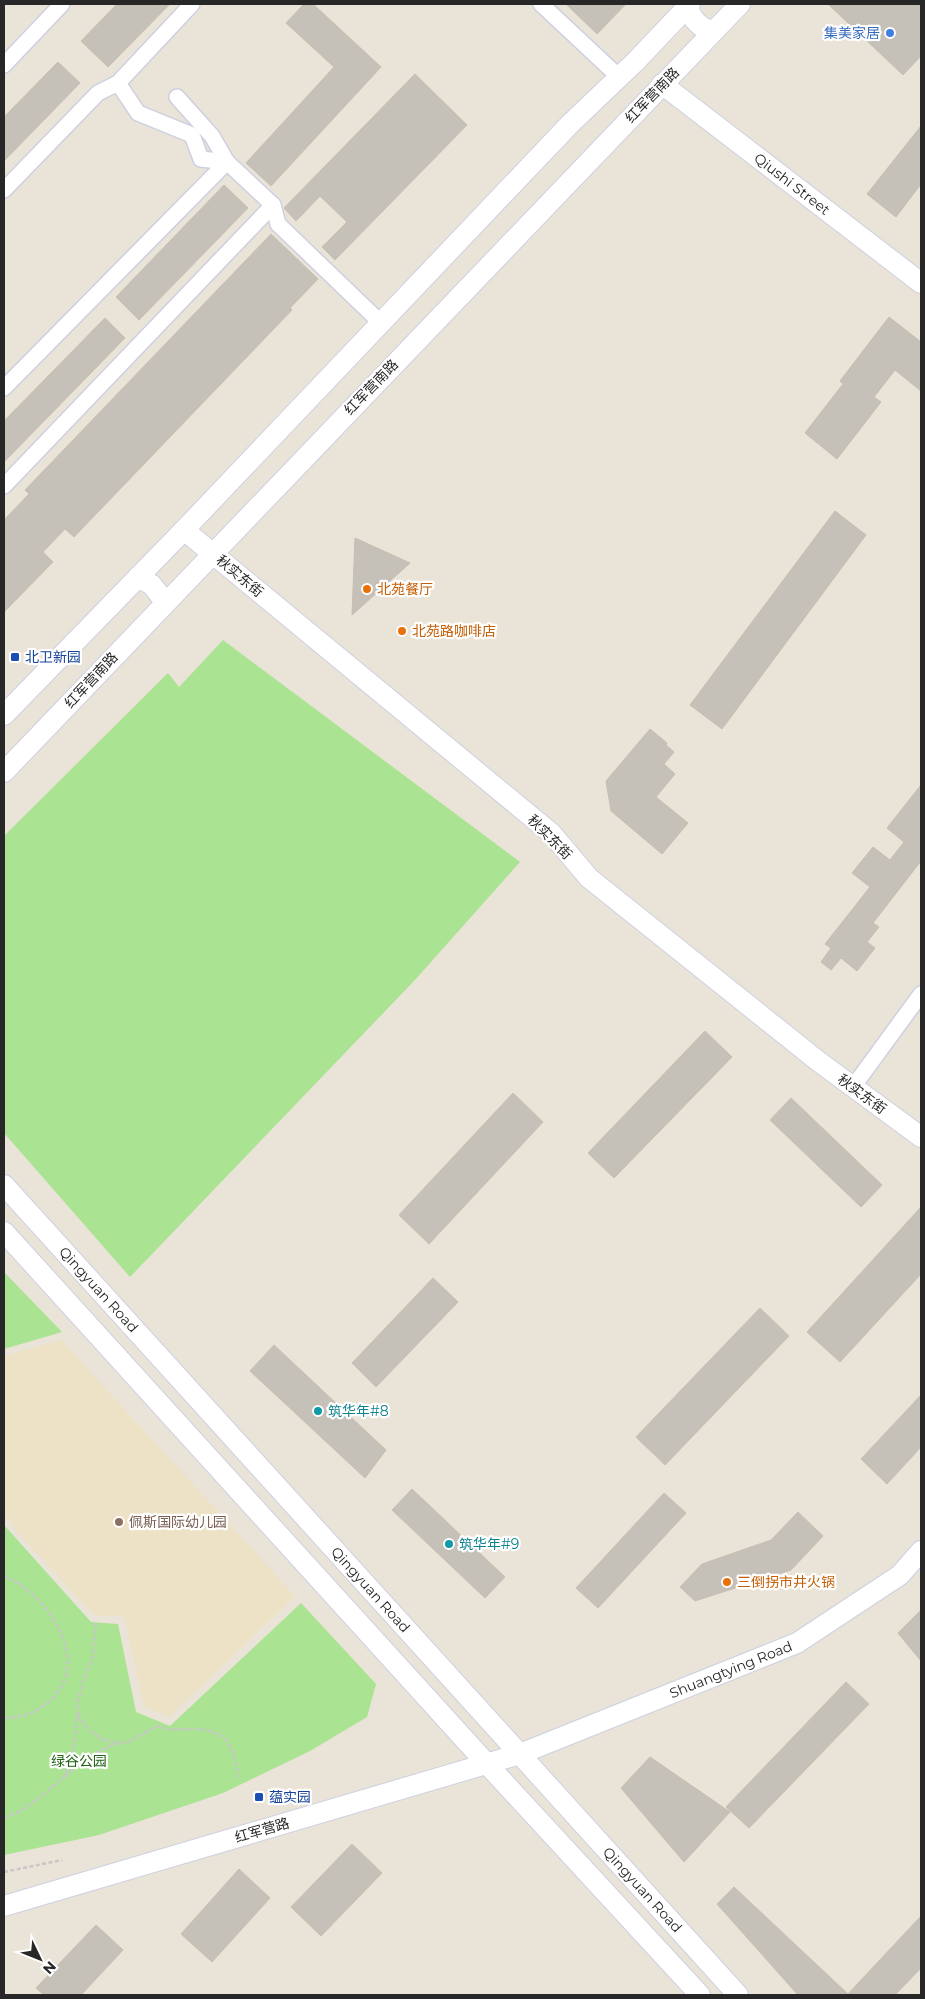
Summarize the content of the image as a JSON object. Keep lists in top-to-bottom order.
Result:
{
  "streets": {
    "main road": [
      "红军营南路",
      "Qiushi Street",
      "秋实东街",
      "Qingyuan Road",
      "Shuangtying Road",
      "红军营路"
    ]
  },
  "crossings": [
    ["红军营南路", "Qiushi Street"],
    ["红军营南路", "秋实东街"],
    ["Qingyuan Road", "Shuangtying Road"],
    ["Qingyuan Road", "红军营路"],
    ["Shuangtying Road", "红军营路"]
  ],
  "parks": ["绿谷公园"],
  "places": {
    "other": [
      "集美家居",
      "北苑餐厅",
      "北苑路咖啡店",
      "筑华年#8",
      "佩斯国际幼儿园",
      "筑华年#9",
      "三倒拐市井火锅"
    ],
    "transit": ["北卫新园", "蕴实园"]
  },
  "north": "bottom right"
}
